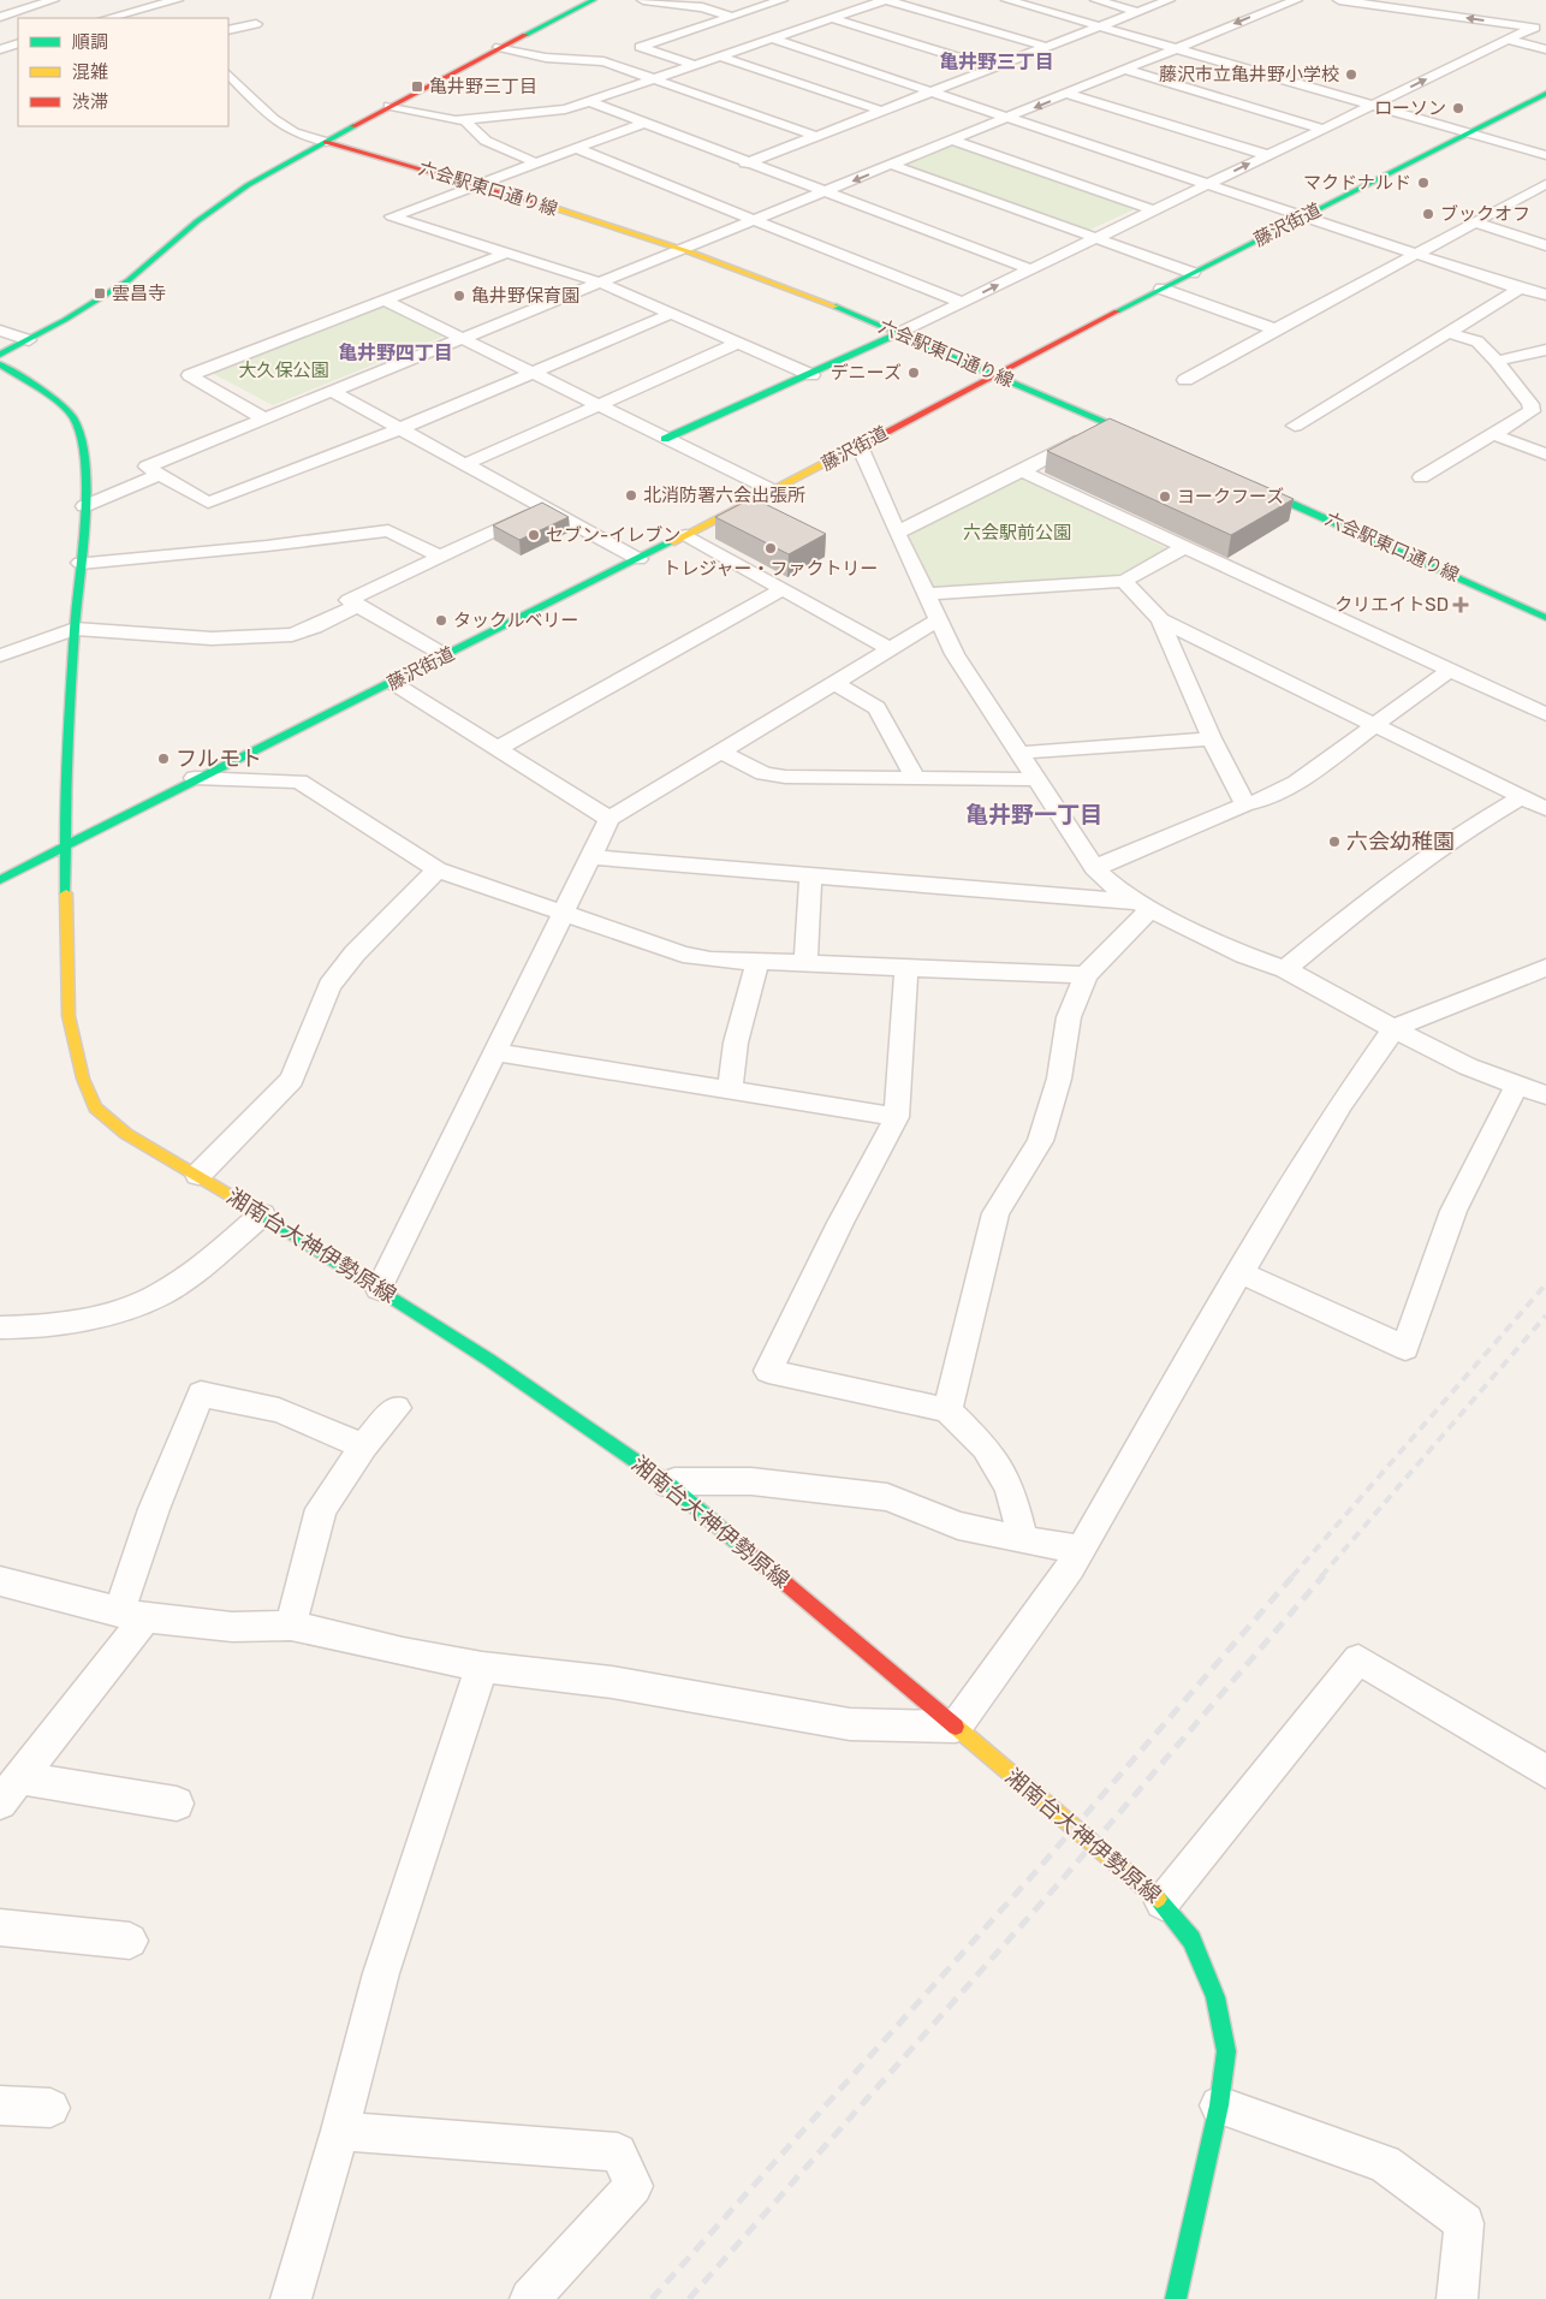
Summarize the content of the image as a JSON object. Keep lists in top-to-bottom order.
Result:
{
  "streets": {
    "main road": ["六会駅東口通り線", "藤沢街道", "湘南台大神伊勢原線"]
  },
  "crossings": [
    ["六会駅東口通り線", "藤沢街道"],
    ["藤沢街道", "湘南台大神伊勢原線"]
  ],
  "districts": ["亀井野三丁目", "亀井野四丁目", "亀井野一丁目"],
  "parks": ["大久保公園", "六会駅前公園"],
  "places": {
    "other": [
      "藤沢市立亀井野小学校",
      "ローソン",
      "マクドナルド",
      "ブックオフ",
      "亀井野保育園",
      "デニーズ",
      "北消防署六会出張所",
      "ヨークフーズ",
      "セブン-イレブン",
      "トレジャー・ファクトリー",
      "タックルベリー",
      "フルモト",
      "六会幼稚園"
    ],
    "transit": ["亀井野三丁目", "雲昌寺"],
    "health": ["クリエイトSD"]
  },
  "legend": ["順調", "混雑", "渋滞"]
}
